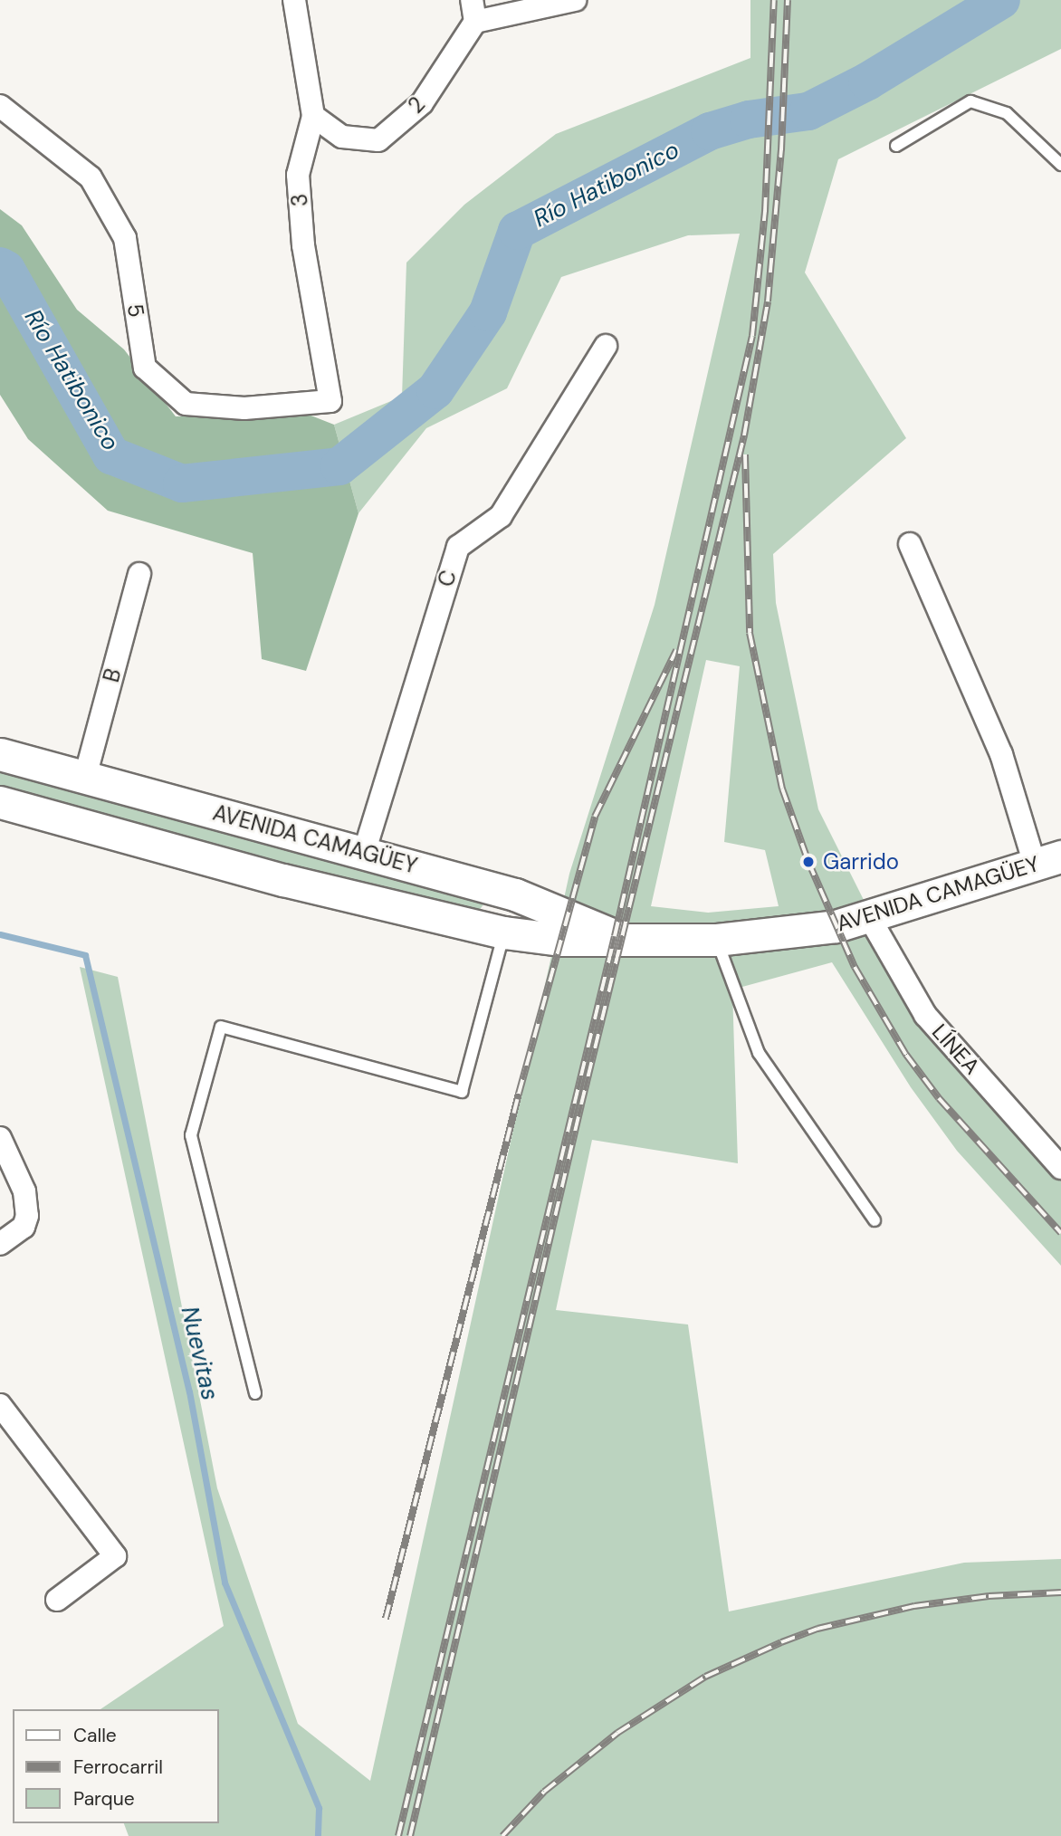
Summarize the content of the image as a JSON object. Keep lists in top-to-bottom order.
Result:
{
  "streets": {
    "main road": ["AVENIDA CAMAGÜEY"],
    "street": [
      "2",
      "3",
      "5",
      "C",
      "B",
      "LÍNEA"
    ]
  },
  "crossings": [
    ["2", "3"],
    ["3", "5"],
    ["C", "AVENIDA CAMAGÜEY"],
    ["B", "AVENIDA CAMAGÜEY"],
    ["AVENIDA CAMAGÜEY", "LÍNEA"]
  ],
  "water": ["Río Hatibonico", "Nuevitas"],
  "places": ["Garrido"],
  "legend": ["Calle", "Ferrocarril", "Parque"]
}
